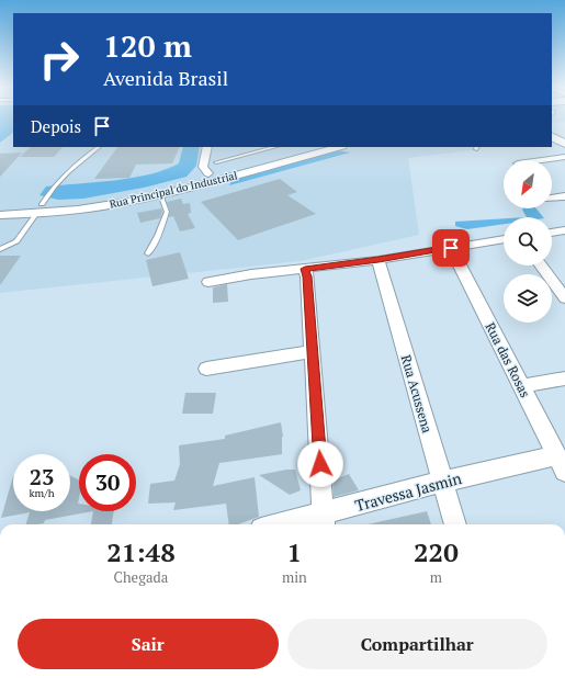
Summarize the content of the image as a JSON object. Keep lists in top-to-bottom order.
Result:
{
  "streets": {
    "street": [
      "Rua Principal do Industrial",
      "Rua das Rosas",
      "Rua Acussena",
      "Travessa Jasmin"
    ]
  },
  "crossings": [
    ["Rua das Rosas", "Travessa Jasmin"],
    ["Rua Acussena", "Travessa Jasmin"]
  ],
  "north": "bottom left",
  "page": {
    "turn": ["120 m", "Avenida Brasil"],
    "then": "Depois",
    "speed": "23 km/h",
    "limit": "30",
    "eta": [
      "21:48",
      "Chegada",
      "1",
      "min",
      "220",
      "m"
    ],
    "buttons": ["Sair", "Compartilhar"]
  }
}
